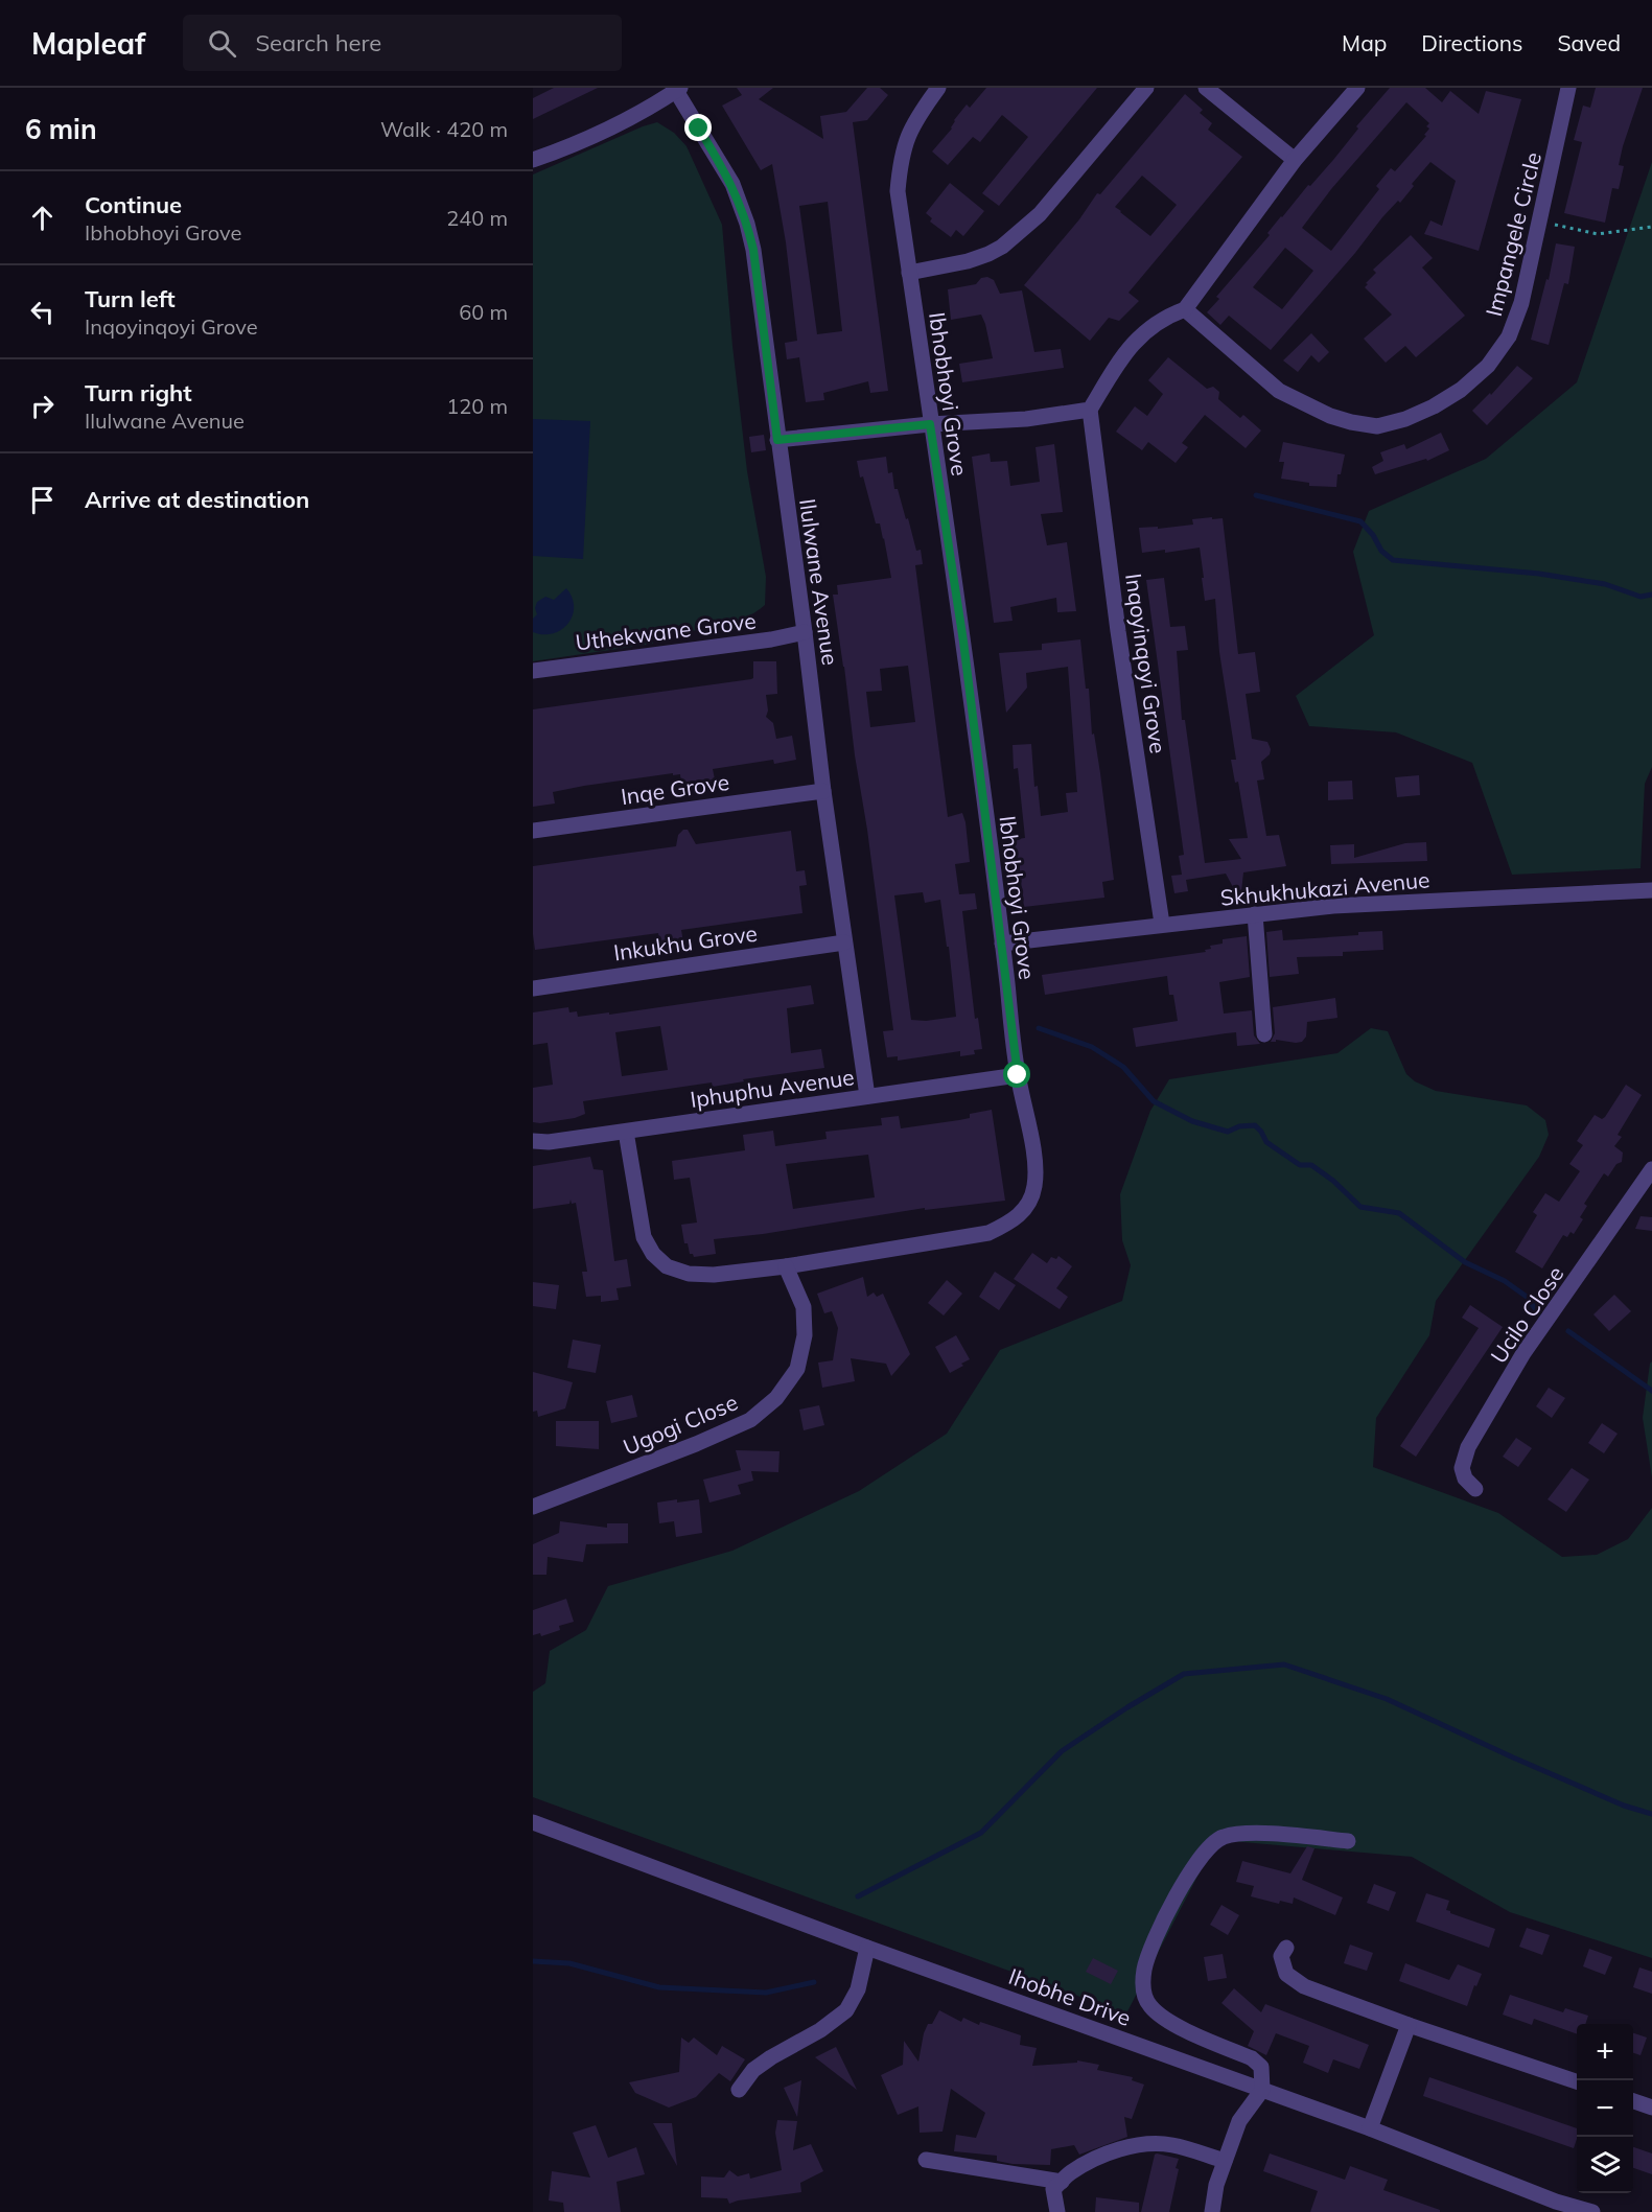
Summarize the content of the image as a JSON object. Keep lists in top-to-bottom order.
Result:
{
  "streets": {
    "street": [
      "Impangele Circle",
      "Ibhobhoyi Grove",
      "Ilulwane Avenue",
      "Uthekwane Grove",
      "Inqoyinqoyi Grove",
      "Inqe Grove",
      "Skhukhukazi Avenue",
      "Inkukhu Grove",
      "Iphuphu Avenue",
      "Ucilo Close",
      "Ugogi Close",
      "Ihobhe Drive"
    ]
  },
  "crossings": [
    ["Ibhobhoyi Grove", "Skhukhukazi Avenue"],
    ["Ibhobhoyi Grove", "Iphuphu Avenue"],
    ["Ibhobhoyi Grove", "Ugogi Close"],
    ["Ilulwane Avenue", "Uthekwane Grove"],
    ["Ilulwane Avenue", "Inqe Grove"],
    ["Ilulwane Avenue", "Inkukhu Grove"],
    ["Ilulwane Avenue", "Iphuphu Avenue"],
    ["Inqoyinqoyi Grove", "Skhukhukazi Avenue"]
  ],
  "page": {
    "header": "Mapleaf",
    "search": "Search here",
    "nav": ["Map", "Directions", "Saved"],
    "heading": ["6 min", "Walk · 420 m"],
    "list": [
      ["Continue", "Ibhobhoyi Grove", "240 m"],
      ["Turn left", "Inqoyinqoyi Grove", "60 m"],
      ["Turn right", "Ilulwane Avenue", "120 m"],
      "Arrive at destination"
    ],
    "map_buttons": ["+", "−"]
  }
}
